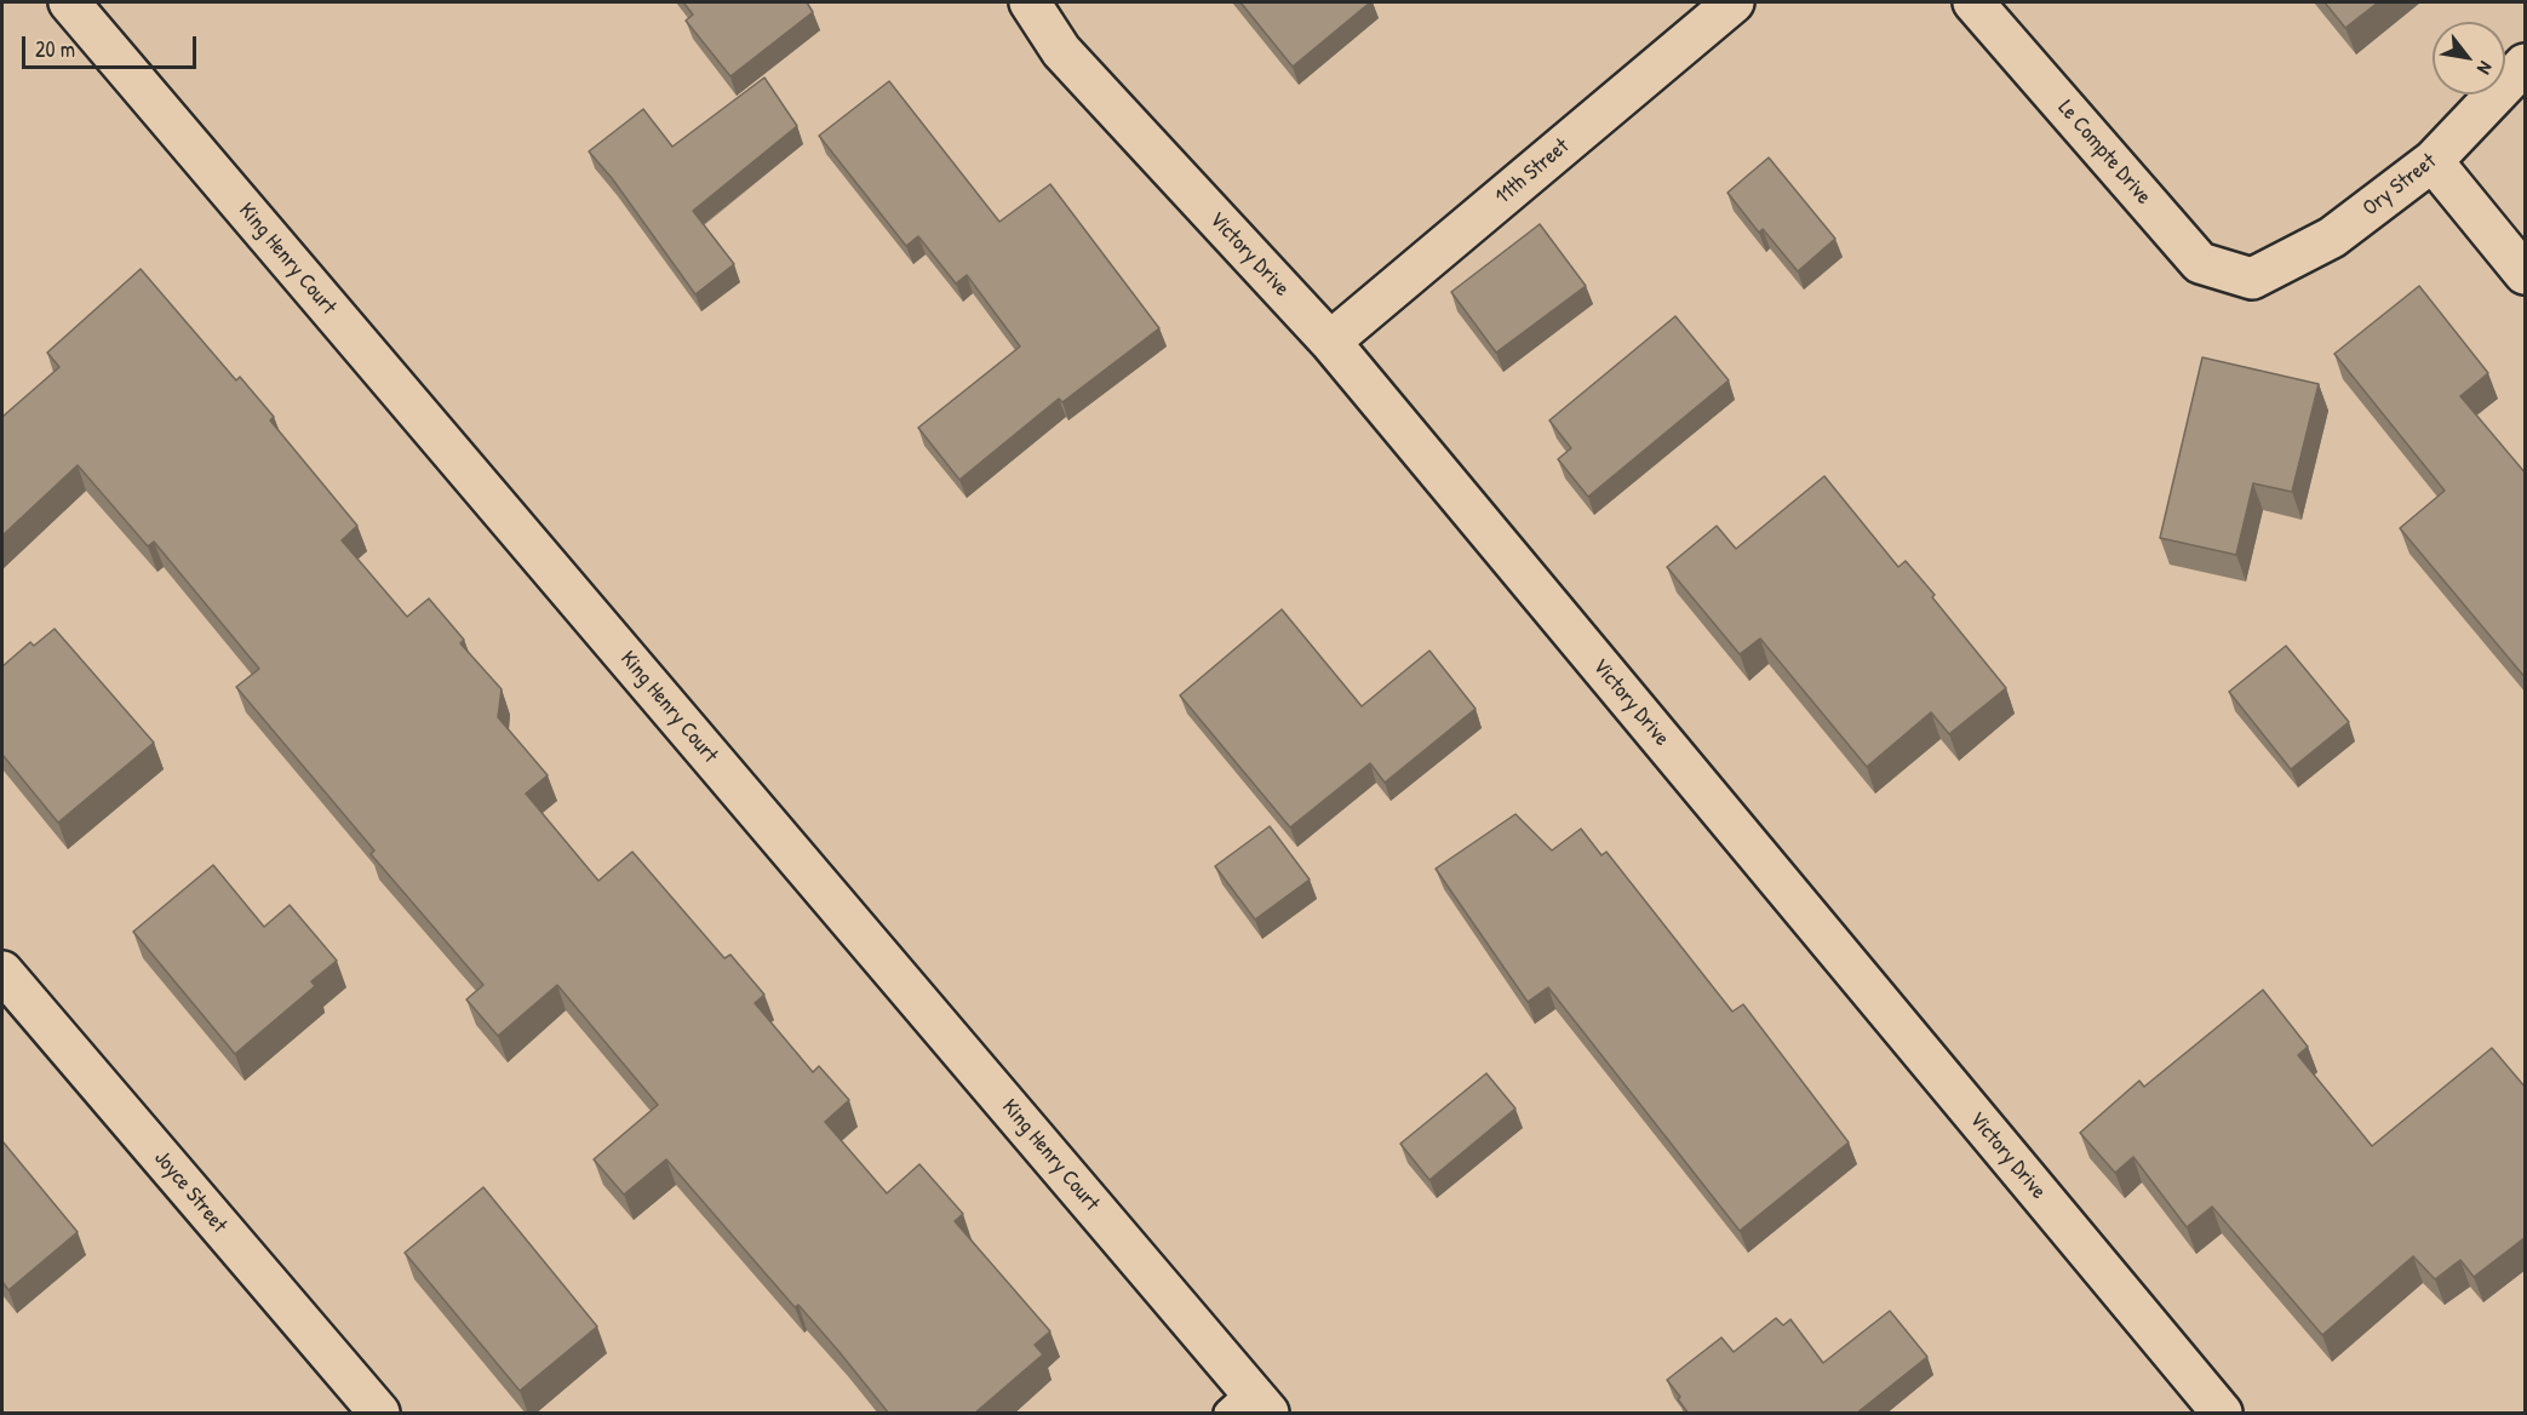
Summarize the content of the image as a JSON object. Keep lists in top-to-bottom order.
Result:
{
  "streets": {
    "street": [
      "Le Compte Drive",
      "11th Street",
      "Ory Street",
      "Victory Drive",
      "King Henry Court",
      "Joyce Street"
    ]
  },
  "crossings": [
    ["Le Compte Drive", "Ory Street"],
    ["11th Street", "Victory Drive"]
  ],
  "scale_bar": "20 m",
  "north": "bottom right"
}
